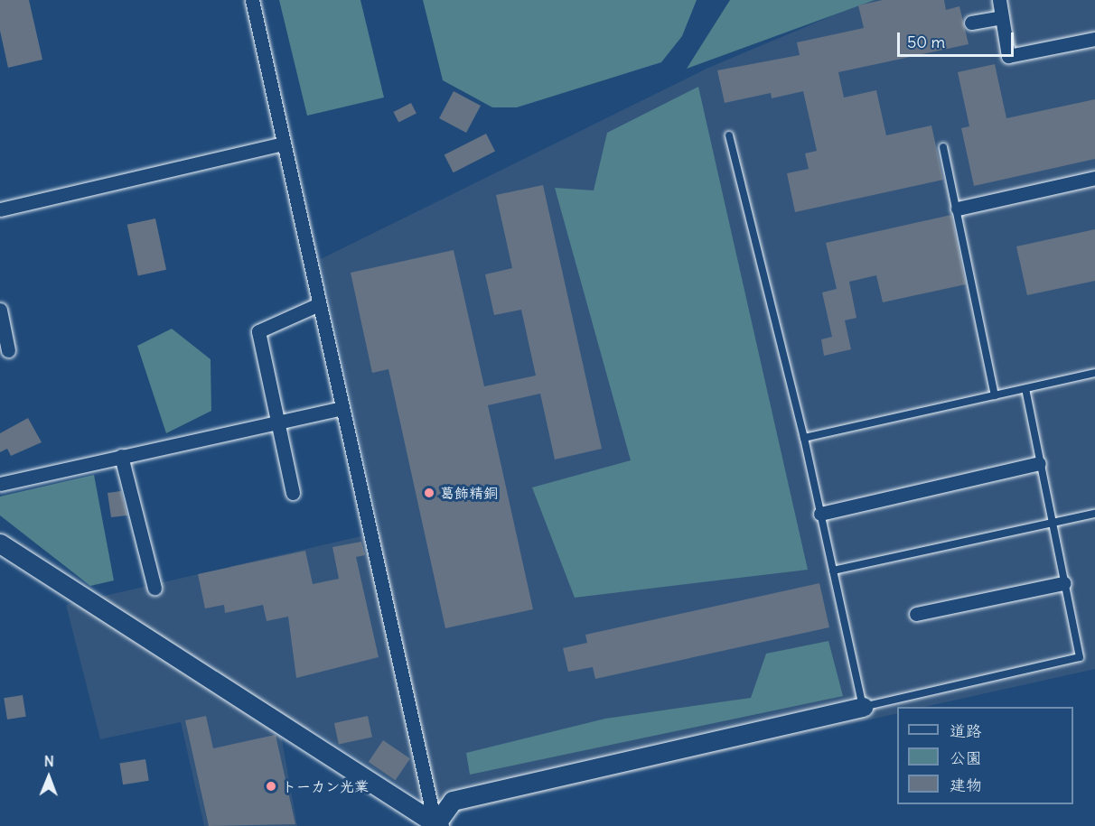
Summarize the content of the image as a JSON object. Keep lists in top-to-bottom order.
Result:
{
  "places": ["葛飾精銅", "トーカン光業"],
  "legend": ["道路", "公園", "建物"],
  "scale_bar": "50 m",
  "north": "top"
}
